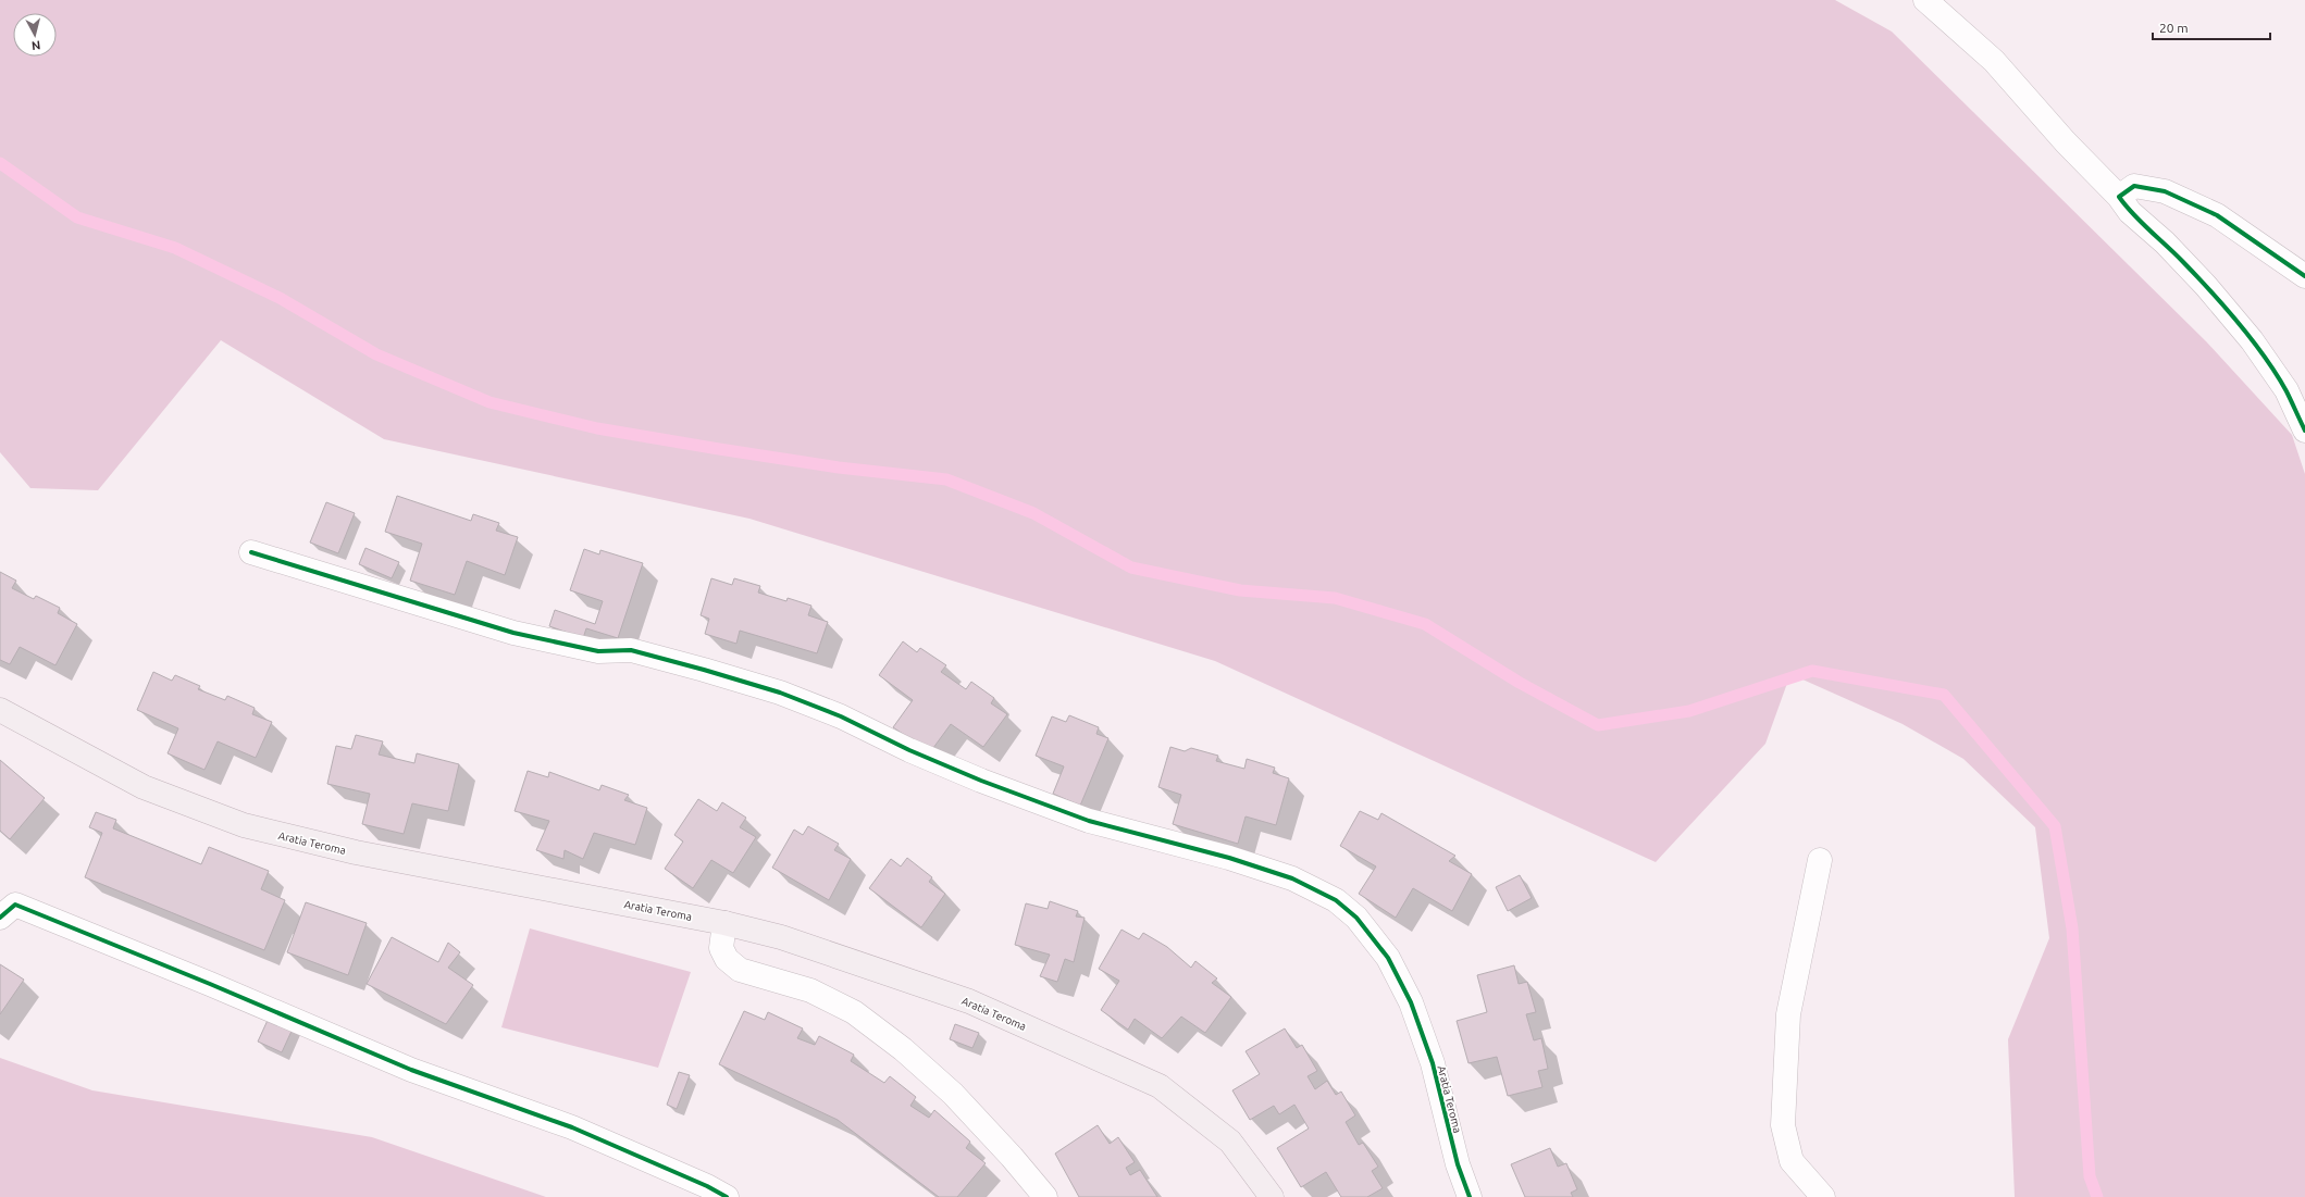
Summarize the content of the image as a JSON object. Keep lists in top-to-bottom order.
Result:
{
  "streets": {
    "main road": ["Aratia Teroma"]
  },
  "scale_bar": "20 m",
  "north": "bottom"
}
